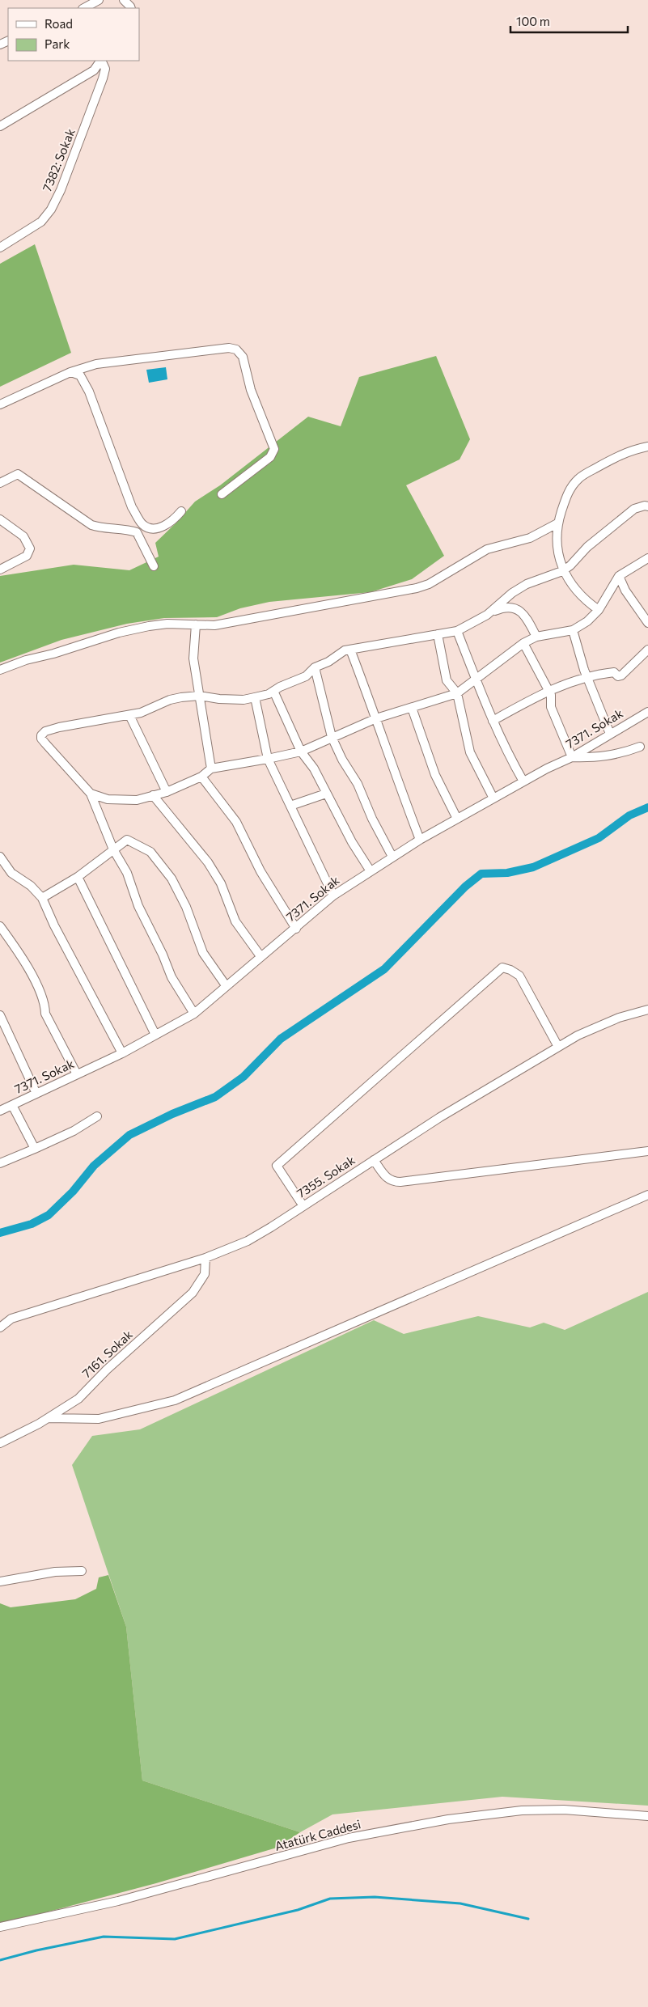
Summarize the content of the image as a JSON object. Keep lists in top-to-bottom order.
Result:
{
  "streets": {
    "street": [
      "7382: Sokak",
      "7371. Sokak",
      "7355. Sokak",
      "7161. Sokak",
      "Atatürk Caddesi"
    ]
  },
  "crossings": [
    ["7355. Sokak", "7161. Sokak"]
  ],
  "legend": ["Road", "Park"],
  "scale_bar": "100 m"
}
